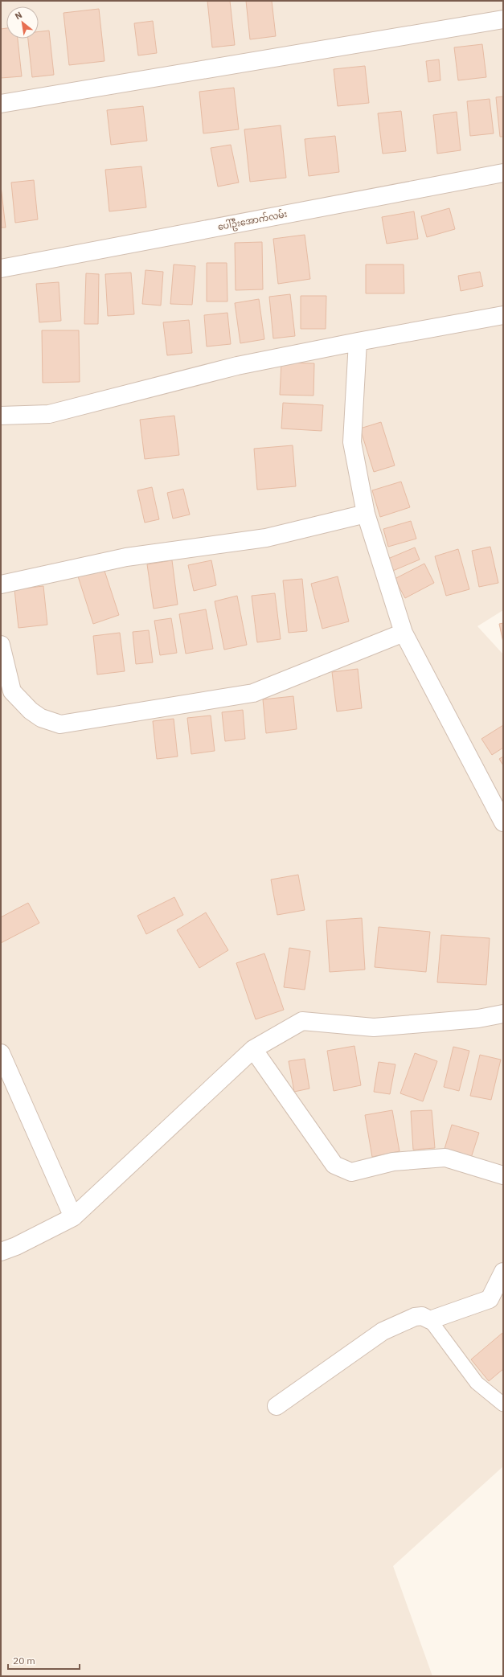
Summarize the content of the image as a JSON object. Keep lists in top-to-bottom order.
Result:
{
  "streets": {
    "street": ["ပေါ်ဦးအောက်လမ်း"]
  },
  "scale_bar": "20 m",
  "north": "top left"
}
